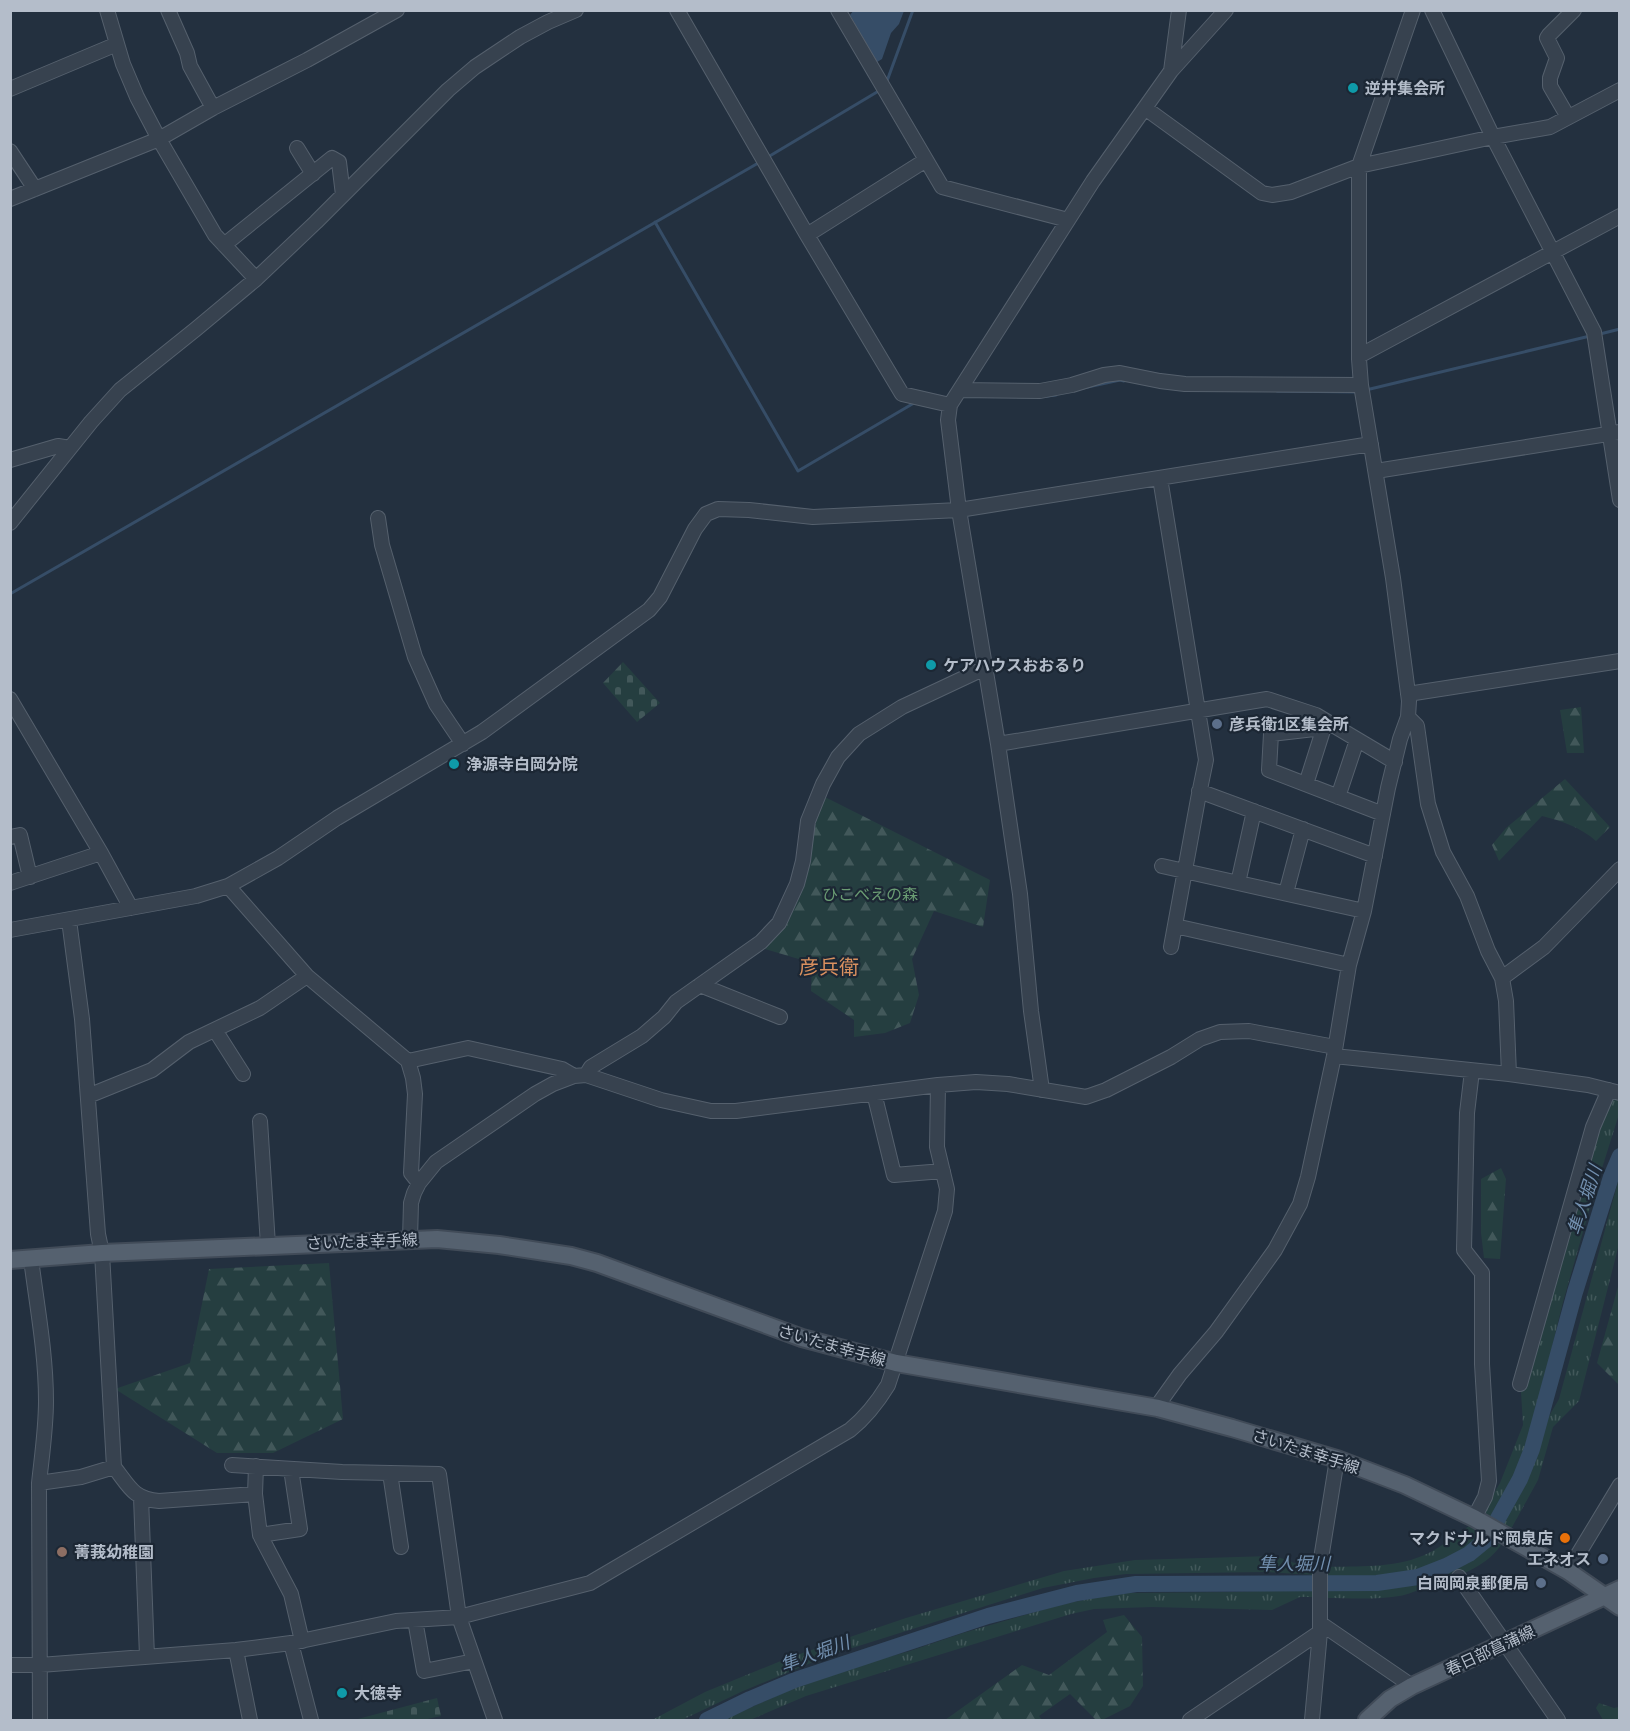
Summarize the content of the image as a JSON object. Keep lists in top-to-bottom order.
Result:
{
  "streets": {
    "main road": ["さいたま幸手線", "春日部菖蒲線"]
  },
  "crossings": [
    ["さいたま幸手線", "春日部菖蒲線"]
  ],
  "districts": ["彦兵衛"],
  "water": ["隼人堀川"],
  "parks": ["ひこべえの森"],
  "places": [
    "逆井集会所",
    "ケアハウスおおるり",
    "彦兵衛1区集会所",
    "浄源寺白岡分院",
    "マクドナルド岡泉店",
    "菁莪幼稚園",
    "エネオス",
    "白岡岡泉郵便局",
    "大徳寺"
  ]
}
